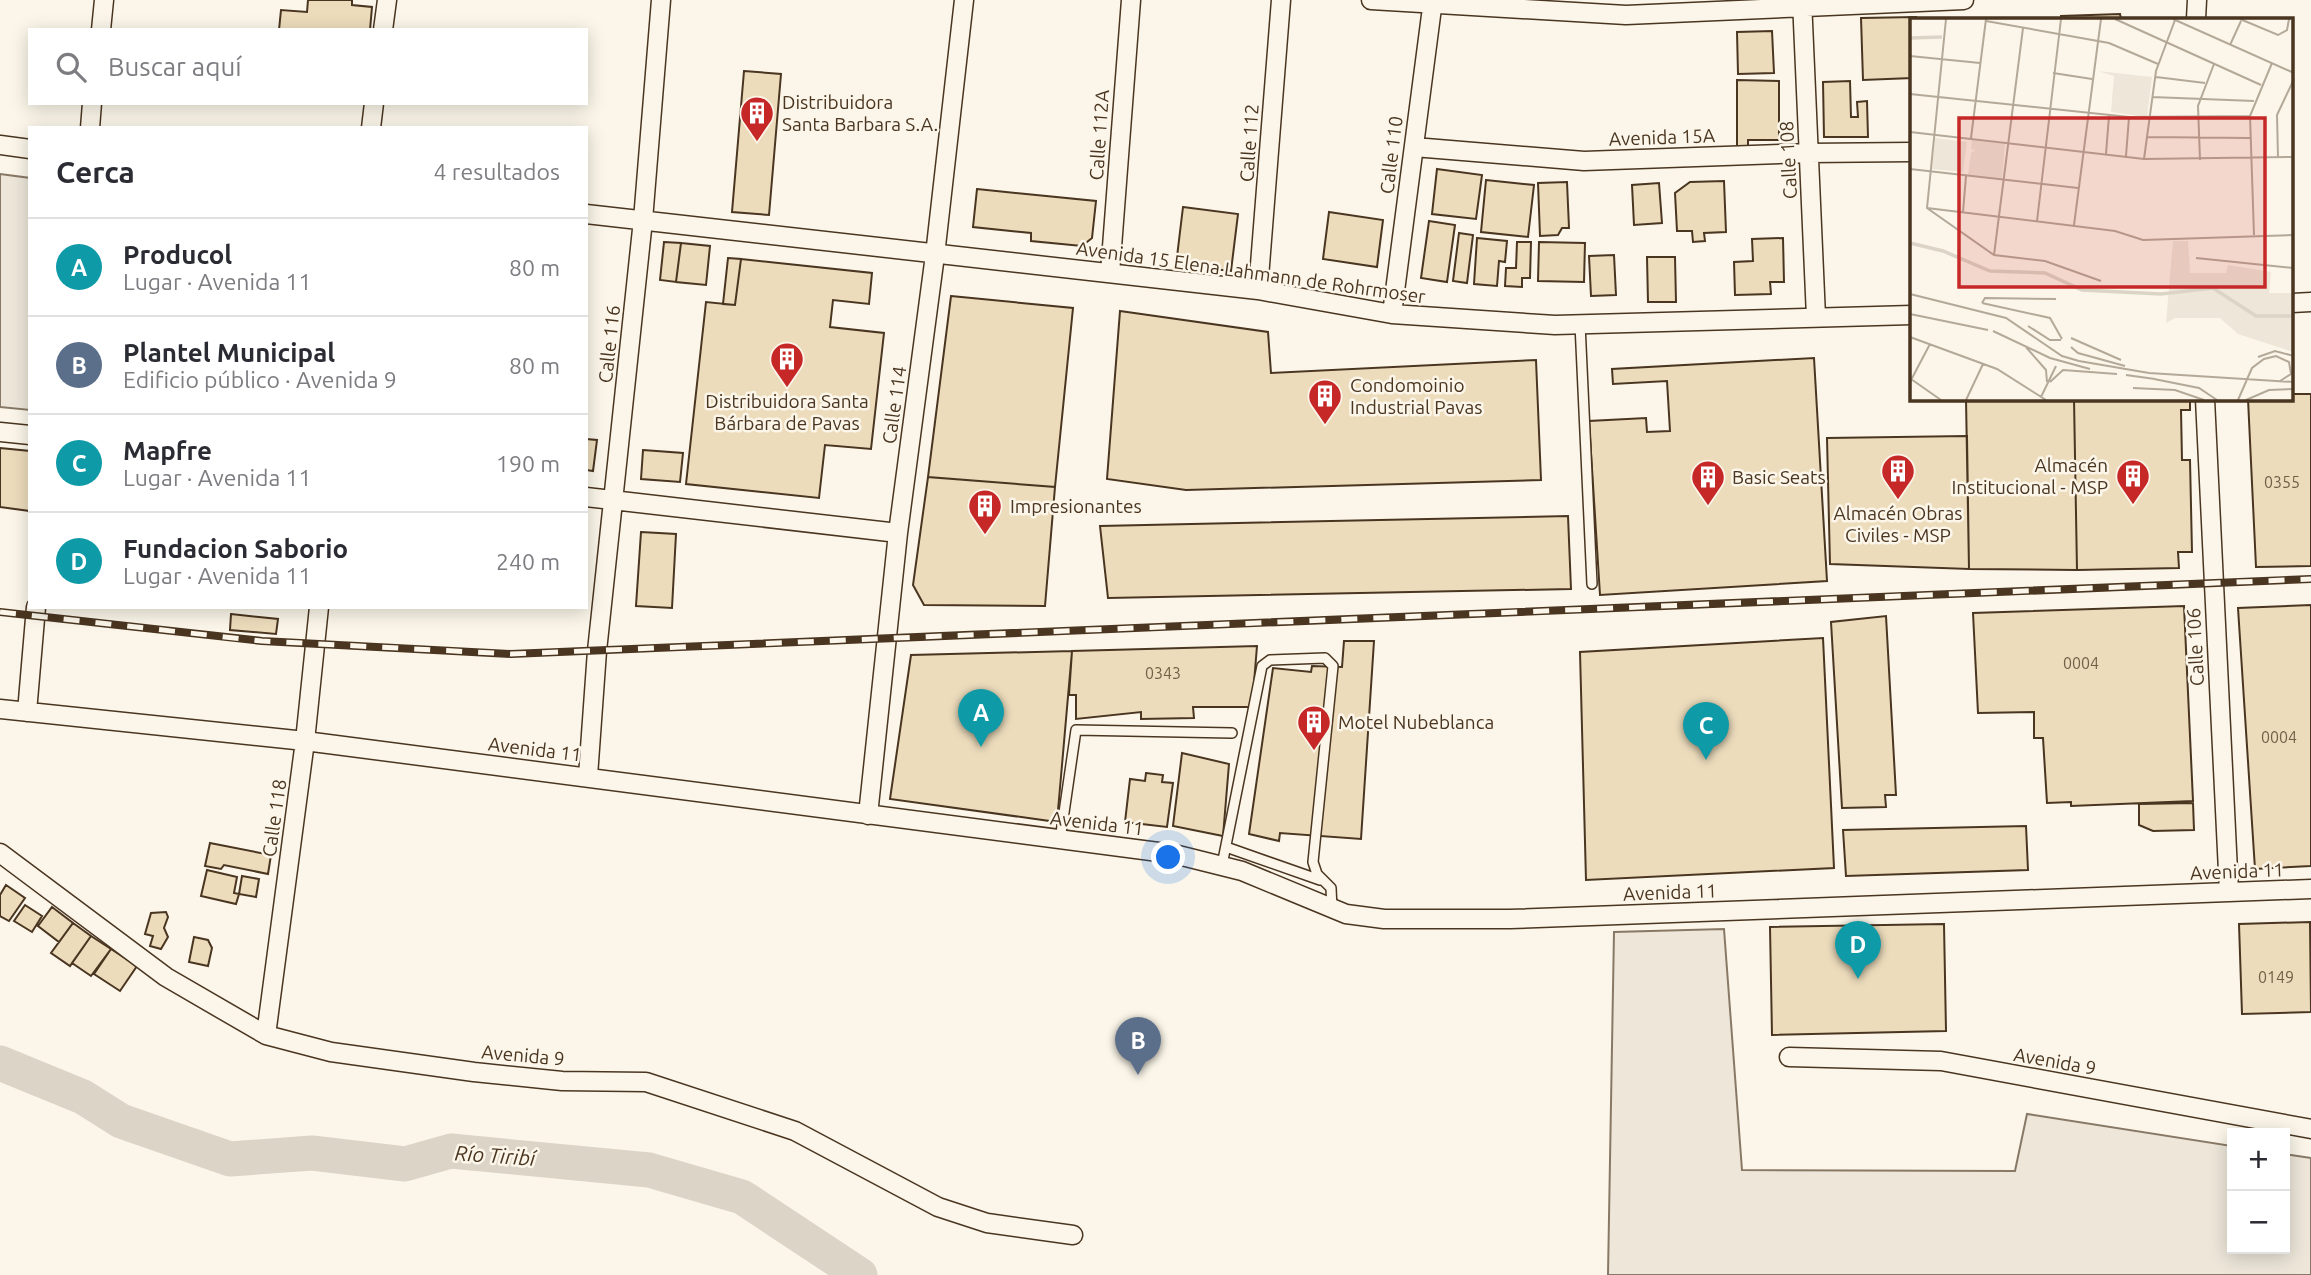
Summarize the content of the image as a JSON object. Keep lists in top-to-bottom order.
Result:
{
  "streets": {
    "street": [
      "Calle 112A",
      "Avenida 15A",
      "Calle 112",
      "Calle 110",
      "Calle 108",
      "Avenida 15 Elena Lahmann de Rohrmoser",
      "Calle 116",
      "Calle 114",
      "Calle 106",
      "Avenida 11",
      "Calle 118",
      "Avenida 9"
    ]
  },
  "crossings": [
    ["Calle 112A", "Avenida 15 Elena Lahmann de Rohrmoser"],
    ["Avenida 15A", "Calle 110"],
    ["Avenida 15A", "Calle 108"],
    ["Calle 112", "Avenida 15 Elena Lahmann de Rohrmoser"],
    ["Calle 110", "Avenida 15 Elena Lahmann de Rohrmoser"],
    ["Calle 108", "Avenida 15 Elena Lahmann de Rohrmoser"],
    ["Avenida 15 Elena Lahmann de Rohrmoser", "Calle 116"],
    ["Avenida 15 Elena Lahmann de Rohrmoser", "Calle 114"],
    ["Calle 116", "Avenida 11"],
    ["Calle 114", "Avenida 11"],
    ["Calle 106", "Avenida 11"],
    ["Avenida 11", "Calle 118"],
    ["Calle 118", "Avenida 9"]
  ],
  "water": ["Río Tiribí"],
  "places": {
    "building": [
      "Distribuidora Santa Barbara S.A.",
      "Distribuidora Santa Bárbara de Pavas",
      "Condomoinio Industrial Pavas",
      "Almacén Obras Civiles - MSP",
      "Almacén Institucional - MSP",
      "Basic Seats",
      "Impresionantes",
      "Motel Nubeblanca"
    ]
  },
  "house_numbers": [
    "0355",
    "0004",
    "0343",
    "0004",
    "0149"
  ],
  "page": {
    "search": "Buscar aquí",
    "heading": ["Cerca", "4 resultados"],
    "list": [
      {
        "mark": "A",
        "name": "Producol",
        "note": "Lugar · Avenida 11",
        "value": "80 m"
      },
      {
        "mark": "B",
        "name": "Plantel Municipal",
        "note": "Edificio público · Avenida 9",
        "value": "80 m"
      },
      {
        "mark": "C",
        "name": "Mapfre",
        "note": "Lugar · Avenida 11",
        "value": "190 m"
      },
      {
        "mark": "D",
        "name": "Fundacion Saborio",
        "note": "Lugar · Avenida 11",
        "value": "240 m"
      }
    ],
    "pins": [
      "A",
      "C",
      "D",
      "B"
    ],
    "map_buttons": ["+", "−"]
  }
}
